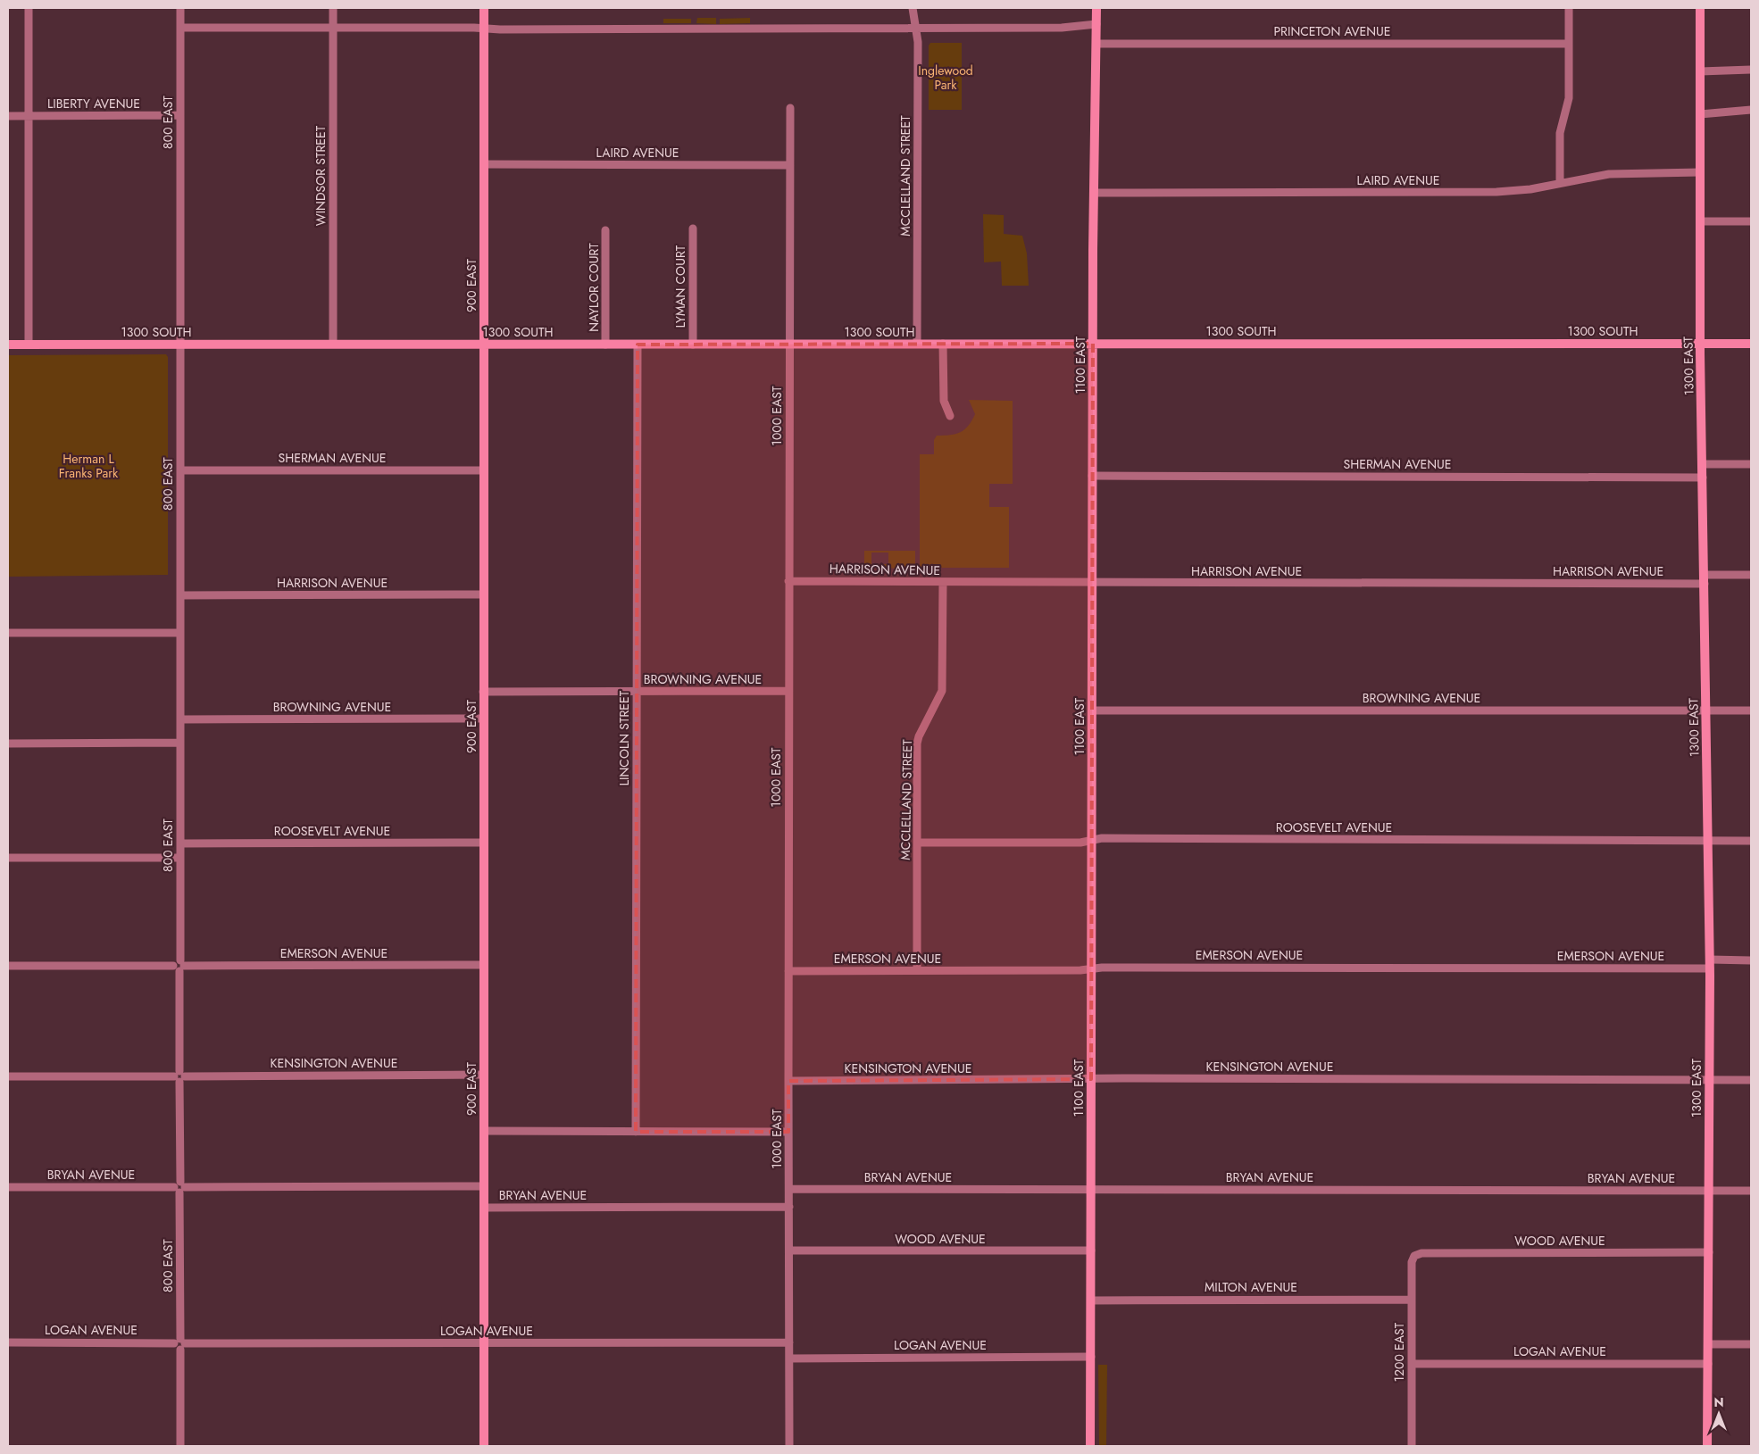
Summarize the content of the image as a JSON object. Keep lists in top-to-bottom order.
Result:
{
  "streets": {
    "street": [
      "PRINCETON AVENUE",
      "LIBERTY AVENUE",
      "800 EAST",
      "LAIRD AVENUE",
      "WINDSOR STREET",
      "MCCLELLAND STREET",
      "900 EAST",
      "LYMAN COURT",
      "NAYLOR COURT",
      "1300 SOUTH",
      "1100 EAST",
      "1300 EAST",
      "1000 EAST",
      "SHERMAN AVENUE",
      "HARRISON AVENUE",
      "BROWNING AVENUE",
      "LINCOLN STREET",
      "ROOSEVELT AVENUE",
      "EMERSON AVENUE",
      "KENSINGTON AVENUE",
      "BRYAN AVENUE",
      "WOOD AVENUE",
      "MILTON AVENUE",
      "LOGAN AVENUE",
      "1200 EAST"
    ]
  },
  "crossings": [
    ["PRINCETON AVENUE", "1100 EAST"],
    ["LIBERTY AVENUE", "800 EAST"],
    ["800 EAST", "1300 SOUTH"],
    ["800 EAST", "SHERMAN AVENUE"],
    ["800 EAST", "HARRISON AVENUE"],
    ["800 EAST", "BROWNING AVENUE"],
    ["800 EAST", "ROOSEVELT AVENUE"],
    ["800 EAST", "EMERSON AVENUE"],
    ["800 EAST", "KENSINGTON AVENUE"],
    ["800 EAST", "BRYAN AVENUE"],
    ["800 EAST", "LOGAN AVENUE"],
    ["LAIRD AVENUE", "900 EAST"],
    ["LAIRD AVENUE", "1100 EAST"],
    ["LAIRD AVENUE", "1300 EAST"],
    ["LAIRD AVENUE", "1000 EAST"],
    ["WINDSOR STREET", "1300 SOUTH"],
    ["MCCLELLAND STREET", "1300 SOUTH"],
    ["MCCLELLAND STREET", "HARRISON AVENUE"],
    ["MCCLELLAND STREET", "ROOSEVELT AVENUE"],
    ["MCCLELLAND STREET", "EMERSON AVENUE"],
    ["900 EAST", "1300 SOUTH"],
    ["900 EAST", "SHERMAN AVENUE"],
    ["900 EAST", "HARRISON AVENUE"],
    ["900 EAST", "BROWNING AVENUE"],
    ["900 EAST", "ROOSEVELT AVENUE"],
    ["900 EAST", "EMERSON AVENUE"],
    ["900 EAST", "KENSINGTON AVENUE"],
    ["900 EAST", "BRYAN AVENUE"],
    ["900 EAST", "LOGAN AVENUE"],
    ["LYMAN COURT", "1300 SOUTH"],
    ["NAYLOR COURT", "1300 SOUTH"],
    ["1300 SOUTH", "1100 EAST"],
    ["1300 SOUTH", "1300 EAST"],
    ["1300 SOUTH", "1000 EAST"],
    ["1300 SOUTH", "LINCOLN STREET"],
    ["1100 EAST", "SHERMAN AVENUE"],
    ["1100 EAST", "HARRISON AVENUE"],
    ["1100 EAST", "BROWNING AVENUE"],
    ["1100 EAST", "ROOSEVELT AVENUE"],
    ["1100 EAST", "EMERSON AVENUE"],
    ["1100 EAST", "KENSINGTON AVENUE"],
    ["1100 EAST", "BRYAN AVENUE"],
    ["1100 EAST", "WOOD AVENUE"],
    ["1100 EAST", "MILTON AVENUE"],
    ["1100 EAST", "LOGAN AVENUE"],
    ["1300 EAST", "SHERMAN AVENUE"],
    ["1300 EAST", "HARRISON AVENUE"],
    ["1300 EAST", "BROWNING AVENUE"],
    ["1300 EAST", "ROOSEVELT AVENUE"],
    ["1300 EAST", "EMERSON AVENUE"],
    ["1300 EAST", "KENSINGTON AVENUE"],
    ["1300 EAST", "BRYAN AVENUE"],
    ["1300 EAST", "WOOD AVENUE"],
    ["1300 EAST", "LOGAN AVENUE"],
    ["1000 EAST", "HARRISON AVENUE"],
    ["1000 EAST", "BROWNING AVENUE"],
    ["1000 EAST", "EMERSON AVENUE"],
    ["1000 EAST", "KENSINGTON AVENUE"],
    ["1000 EAST", "BRYAN AVENUE"],
    ["1000 EAST", "WOOD AVENUE"],
    ["1000 EAST", "LOGAN AVENUE"],
    ["BROWNING AVENUE", "LINCOLN STREET"],
    ["WOOD AVENUE", "1200 EAST"],
    ["MILTON AVENUE", "1200 EAST"],
    ["LOGAN AVENUE", "1200 EAST"]
  ],
  "parks": ["Inglewood Park", "Herman L Franks Park"],
  "north": "top"
}
